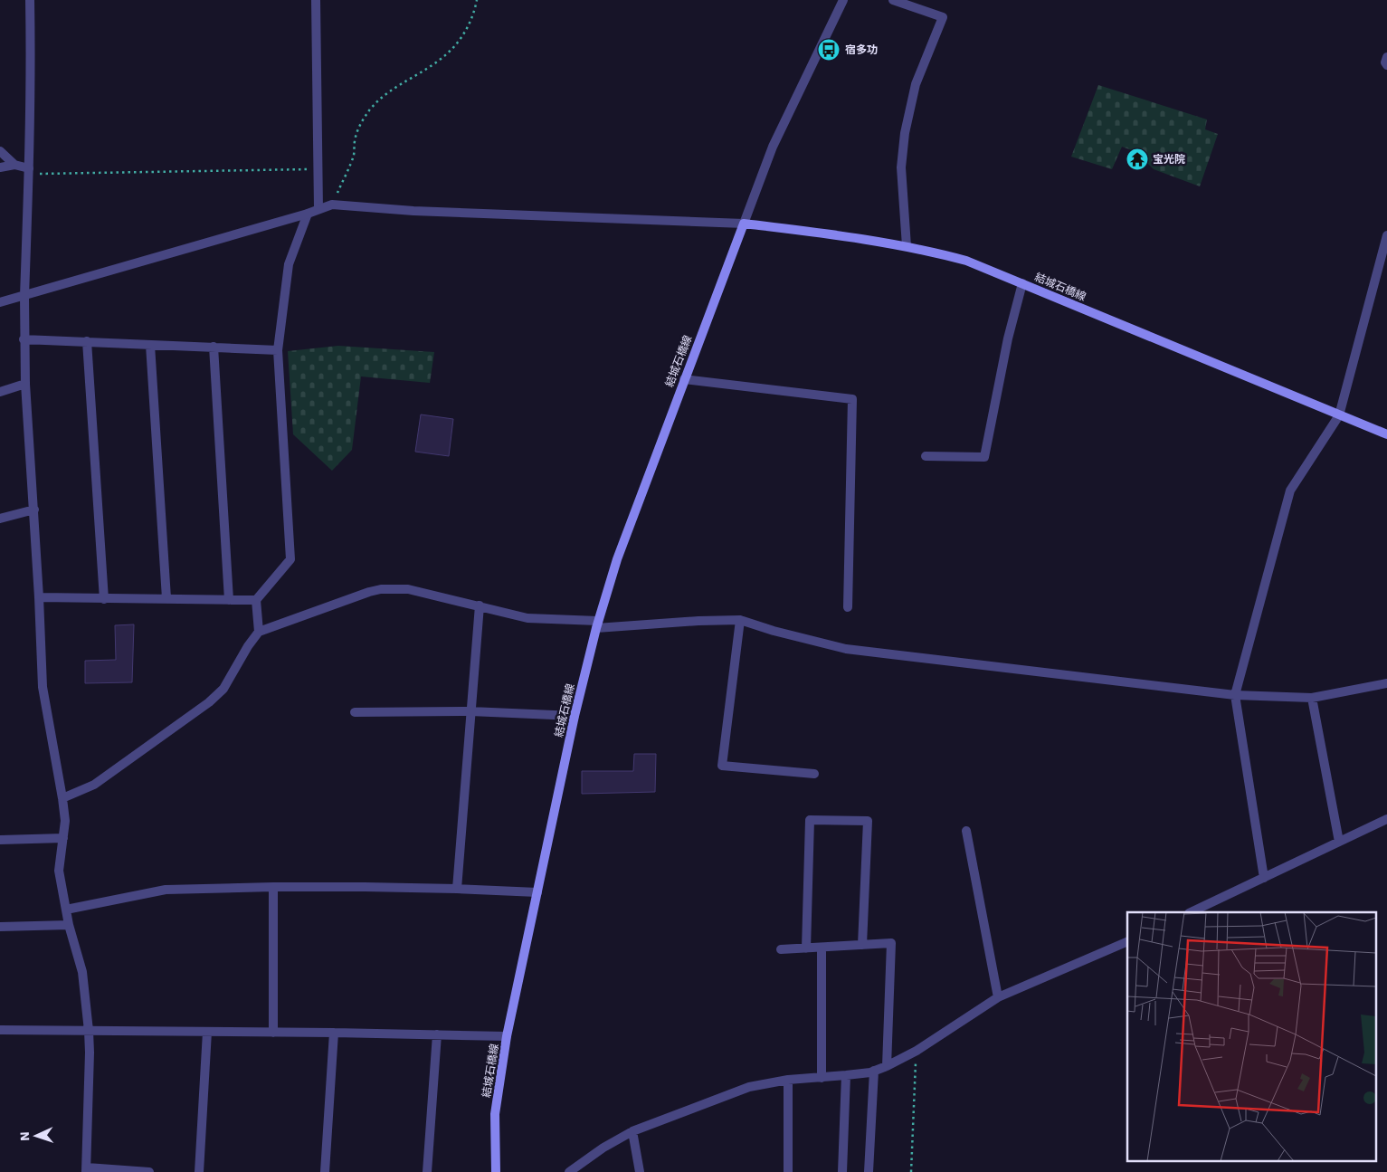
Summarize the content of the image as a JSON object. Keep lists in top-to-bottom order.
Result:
{
  "streets": {
    "main road": ["結城石橋線"]
  },
  "places": {
    "bus stop": ["宿多功"],
    "temple": ["宝光院"]
  },
  "north": "left"
}
